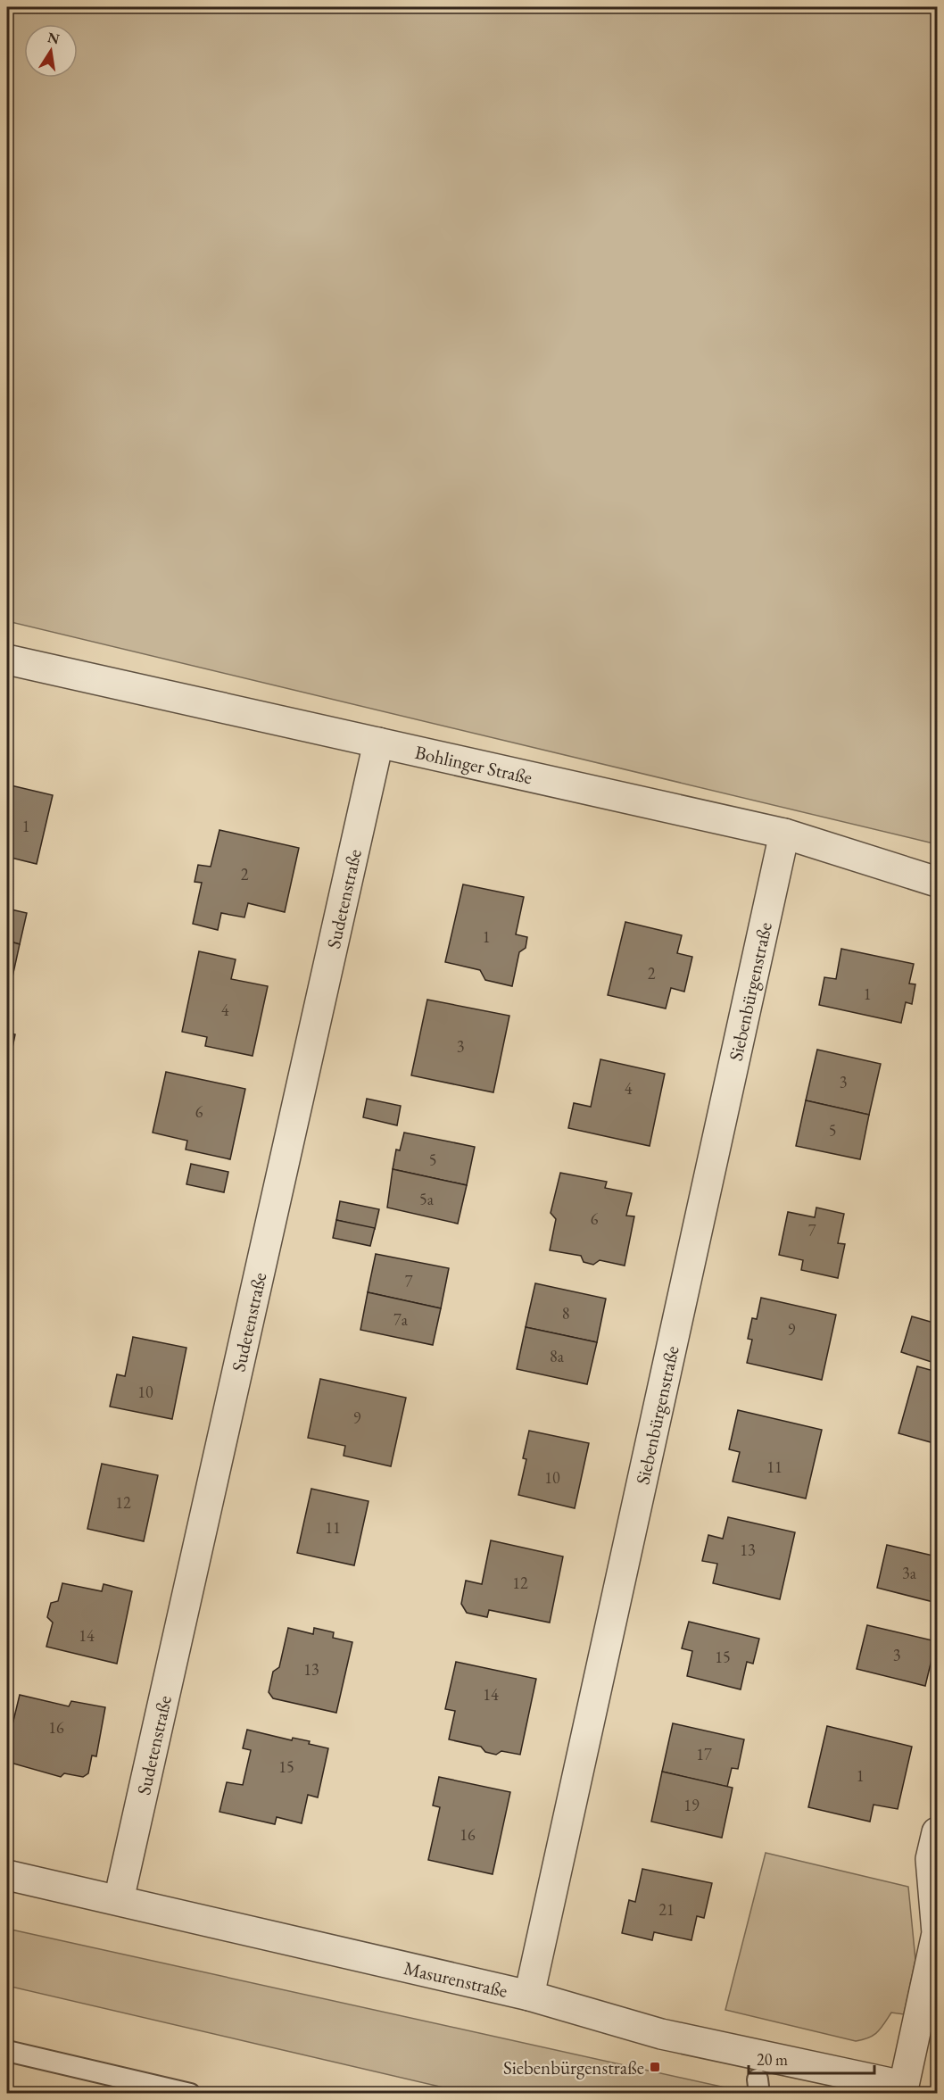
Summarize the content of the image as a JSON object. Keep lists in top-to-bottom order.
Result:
{
  "streets": {
    "street": [
      "Bohlinger Straße",
      "Sudetenstraße",
      "Siebenbürgenstraße",
      "Masurenstraße"
    ]
  },
  "crossings": [
    ["Bohlinger Straße", "Sudetenstraße"],
    ["Bohlinger Straße", "Siebenbürgenstraße"],
    ["Sudetenstraße", "Masurenstraße"],
    ["Siebenbürgenstraße", "Masurenstraße"]
  ],
  "places": {
    "transit": ["Siebenbürgenstraße"]
  },
  "house_numbers": [
    "1",
    "2",
    "1",
    "2",
    "1",
    "4",
    "3",
    "3",
    "4",
    "6",
    "5",
    "5",
    "5a",
    "6",
    "7",
    "7",
    "8",
    "7a",
    "9",
    "8a",
    "10",
    "9",
    "11",
    "10",
    "12",
    "11",
    "13",
    "3a",
    "12",
    "14",
    "3",
    "15",
    "13",
    "14",
    "16",
    "17",
    "15",
    "1",
    "19",
    "16",
    "21"
  ],
  "scale_bar": "20 m",
  "north": "top"
}
